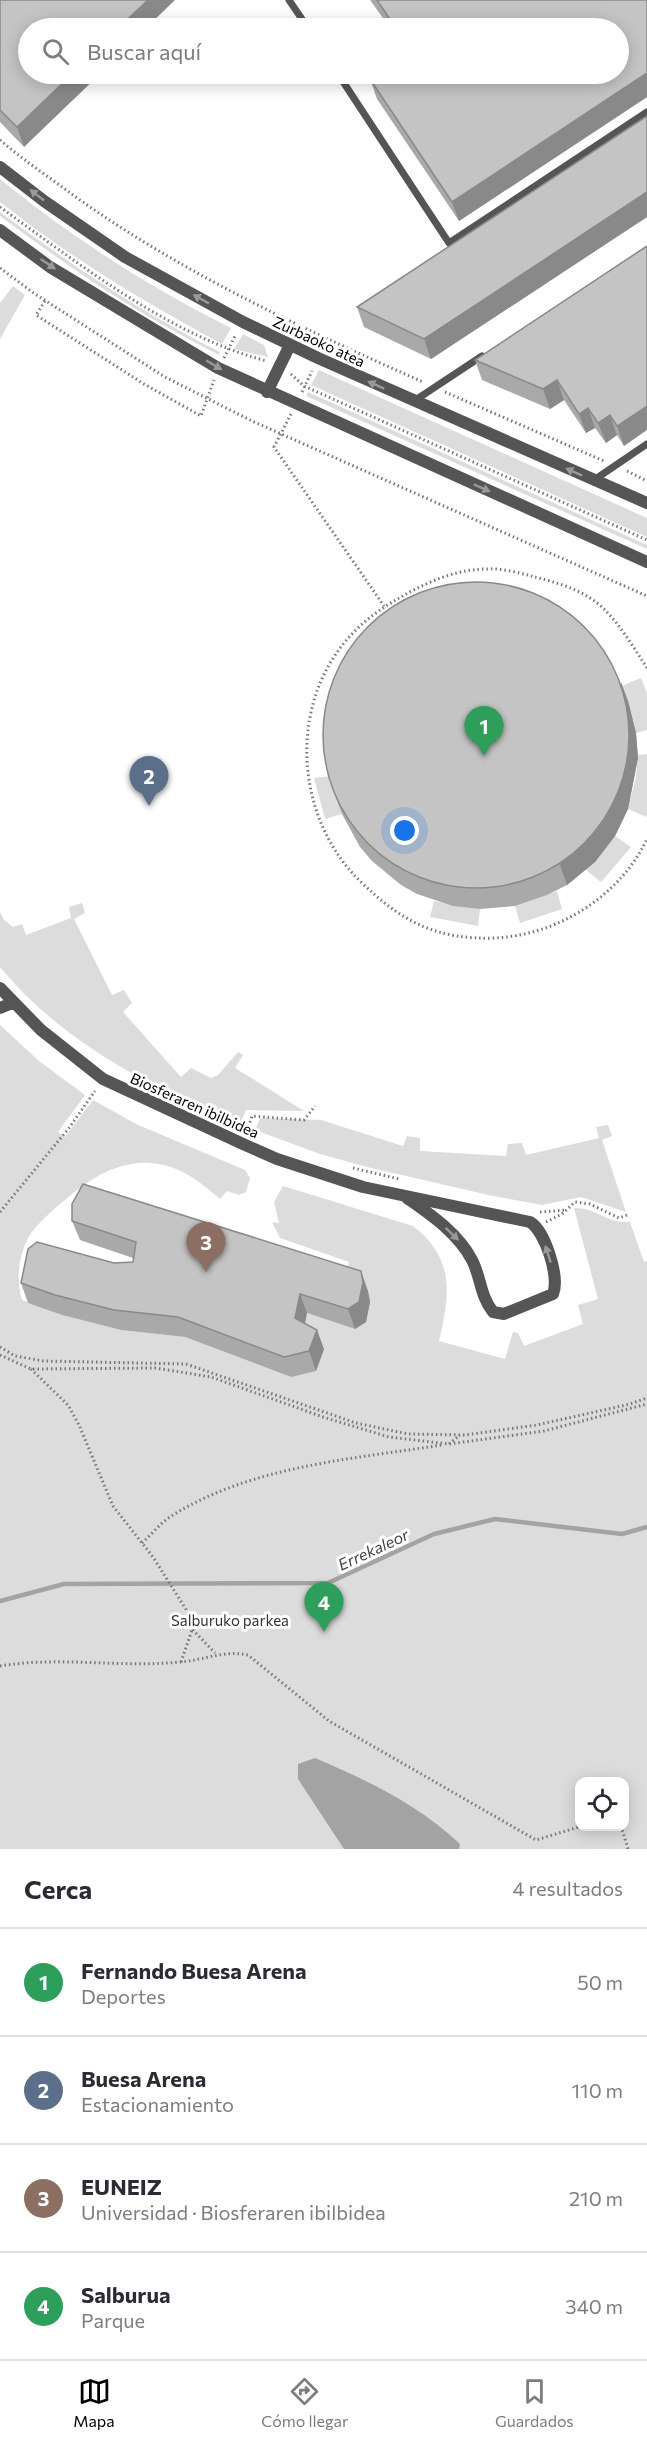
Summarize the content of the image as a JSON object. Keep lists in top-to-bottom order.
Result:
{
  "streets": {
    "street": ["Zurbaoko atea", "Biosferaren ibilbidea"]
  },
  "water": ["Errekaleor"],
  "parks": ["Salburuko parkea"],
  "page": {
    "search": "Buscar aquí",
    "pins": [
      "1",
      "2",
      "3",
      "4"
    ],
    "heading": ["Cerca", "4 resultados"],
    "list": [
      {
        "mark": "1",
        "name": "Fernando Buesa Arena",
        "note": "Deportes",
        "value": "50 m"
      },
      {
        "mark": "2",
        "name": "Buesa Arena",
        "note": "Estacionamiento",
        "value": "110 m"
      },
      {
        "mark": "3",
        "name": "EUNEIZ",
        "note": "Universidad · Biosferaren ibilbidea",
        "value": "210 m"
      },
      {
        "mark": "4",
        "name": "Salburua",
        "note": "Parque",
        "value": "340 m"
      }
    ],
    "nav": ["Mapa", "Cómo llegar", "Guardados"]
  }
}
